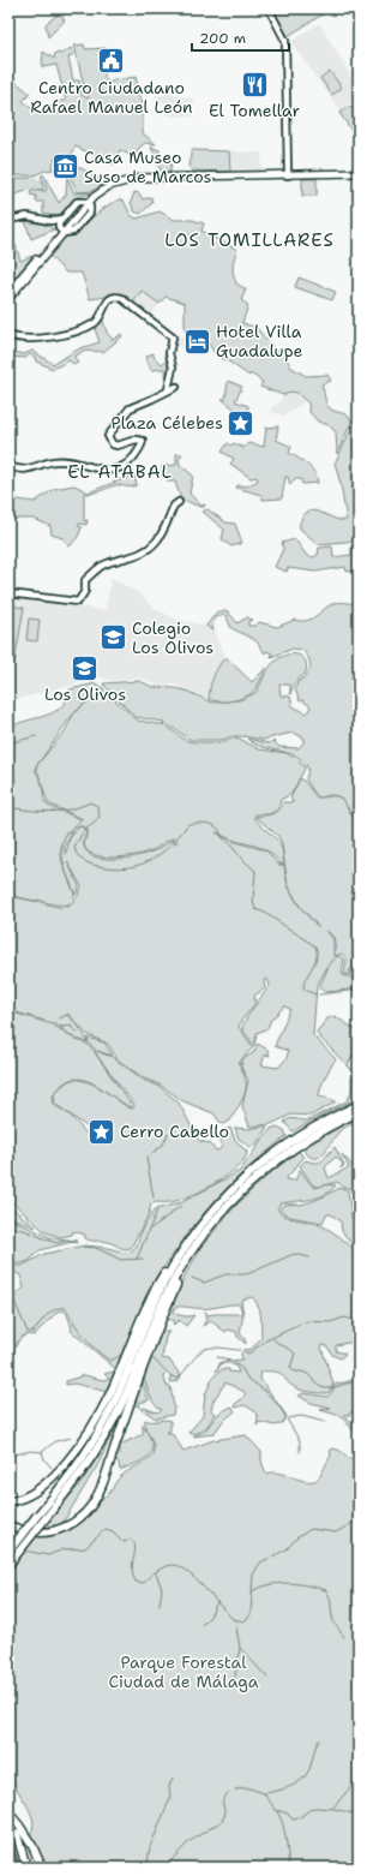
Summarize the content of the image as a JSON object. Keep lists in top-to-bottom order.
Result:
{
  "districts": ["LOS TOMILLARES", "EL ATABAL"],
  "parks": ["Parque Forestal Ciudad de Málaga"],
  "places": {
    "public building": ["Centro Ciudadano Rafael Manuel León"],
    "restaurant": ["El Tomellar"],
    "museum": ["Casa Museo Suso de Marcos"],
    "hotel": ["Hotel Villa Guadalupe"],
    "place": ["Plaza Célebes", "Cerro Cabello"],
    "school or university": ["Colegio Los Olivos", "Los Olivos"]
  },
  "scale_bar": "200 m"
}
